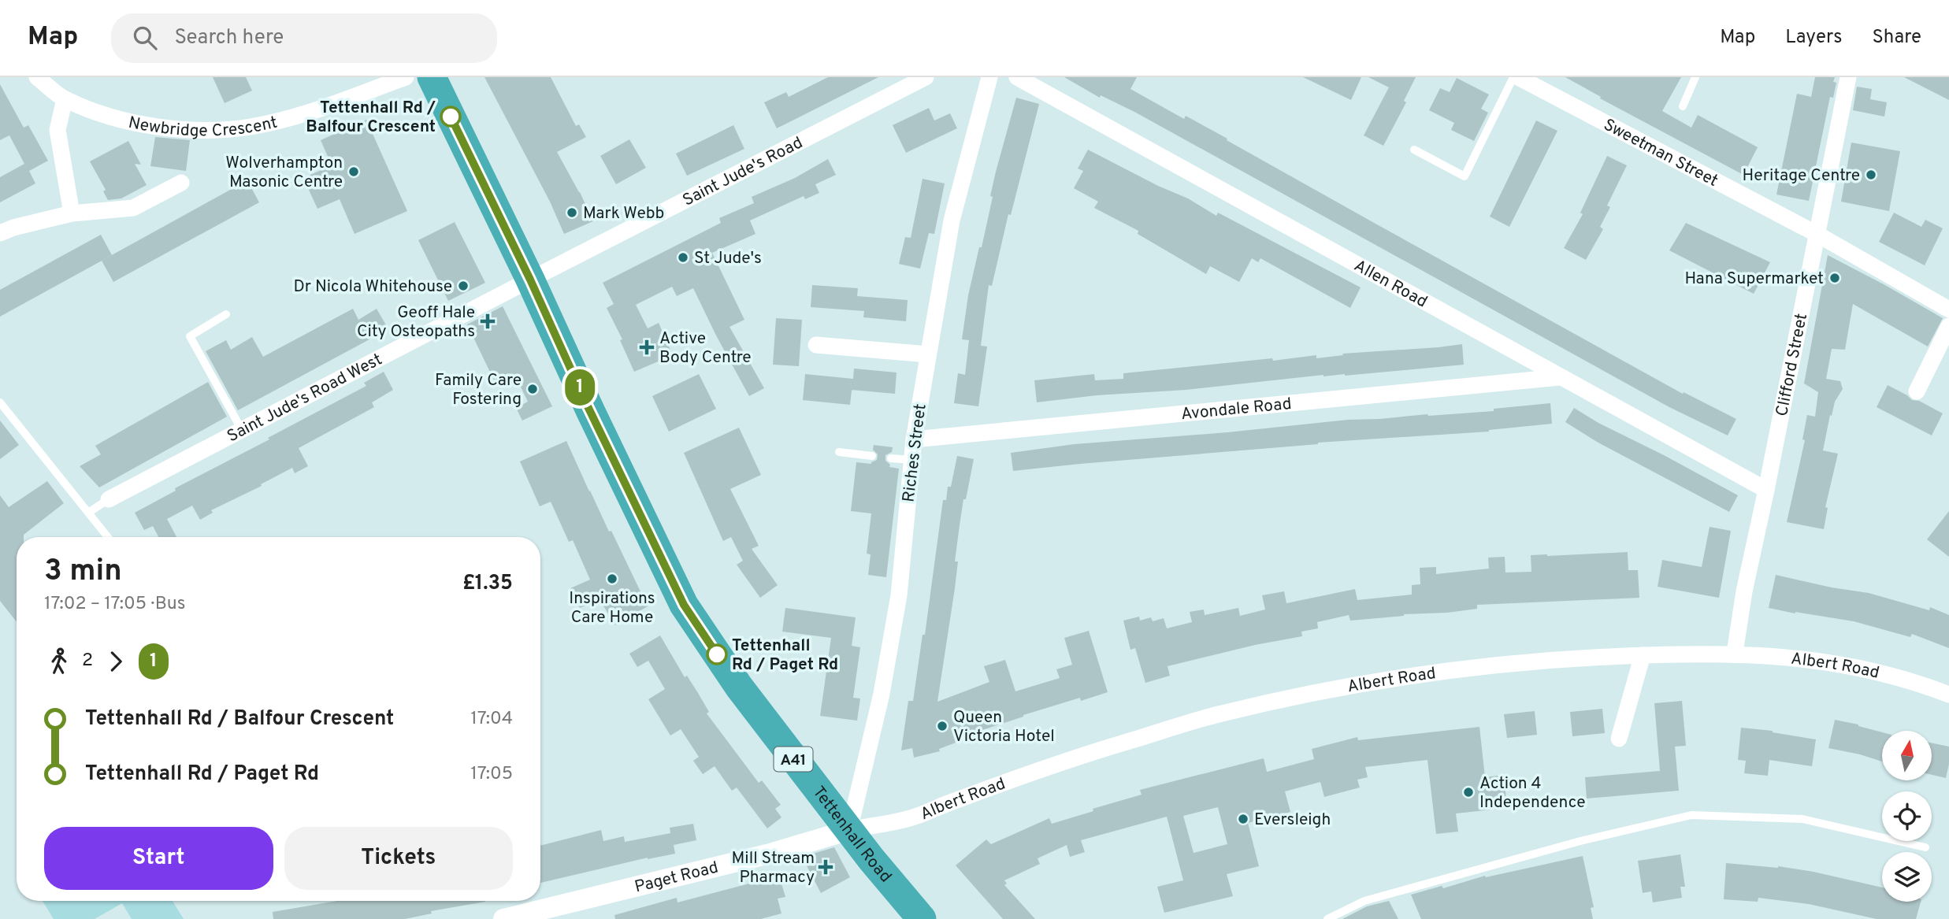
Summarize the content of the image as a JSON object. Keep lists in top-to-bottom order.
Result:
{
  "streets": {
    "highway": ["A41", "Tettenhall Road"],
    "street": [
      "Newbridge Crescent",
      "Sweetman Street",
      "Saint Jude's Road",
      "Allen Road",
      "Clifford Street",
      "Saint Jude's Road West",
      "Avondale Road",
      "Riches Street",
      "Albert Road",
      "Paget Road"
    ]
  },
  "crossings": [
    ["Sweetman Street", "Clifford Street"],
    ["Saint Jude's Road", "Saint Jude's Road West"],
    ["Saint Jude's Road", "Tettenhall Road"],
    ["Allen Road", "Clifford Street"],
    ["Allen Road", "Avondale Road"],
    ["Clifford Street", "Albert Road"],
    ["Saint Jude's Road West", "Tettenhall Road"],
    ["Avondale Road", "Riches Street"],
    ["Riches Street", "Albert Road"],
    ["Riches Street", "Tettenhall Road"],
    ["Riches Street", "Paget Road"],
    ["Albert Road", "Tettenhall Road"],
    ["Albert Road", "Paget Road"],
    ["Tettenhall Road", "Paget Road"]
  ],
  "places": {
    "other": [
      "Tettenhall Rd / Balfour Crescent",
      "Wolverhampton Masonic Centre",
      "Heritage Centre",
      "Mark Webb",
      "St Jude's",
      "Hana Supermarket",
      "Dr Nicola Whitehouse",
      "Family Care Fostering",
      "Inspirations Care Home",
      "Tettenhall Rd / Paget Rd",
      "Queen Victoria Hotel",
      "Action 4 Independence",
      "Eversleigh"
    ],
    "health": ["Geoff Hale City Osteopaths", "Active Body Centre", "Mill Stream Pharmacy"]
  },
  "lines": ["bus line 1"],
  "north": "top",
  "page": {
    "header": "Map",
    "search": "Search here",
    "nav": ["Map", "Layers", "Share"],
    "on_map": "1",
    "heading": ["3 min", "17:02 – 17:05 · Bus", "£1.35"],
    "legs": ["2", "1"],
    "list": [
      {
        "name": "Tettenhall Rd / Balfour Crescent",
        "value": "17:04"
      },
      {
        "name": "Tettenhall Rd / Paget Rd",
        "value": "17:05"
      }
    ],
    "buttons": ["Start", "Tickets"]
  }
}
